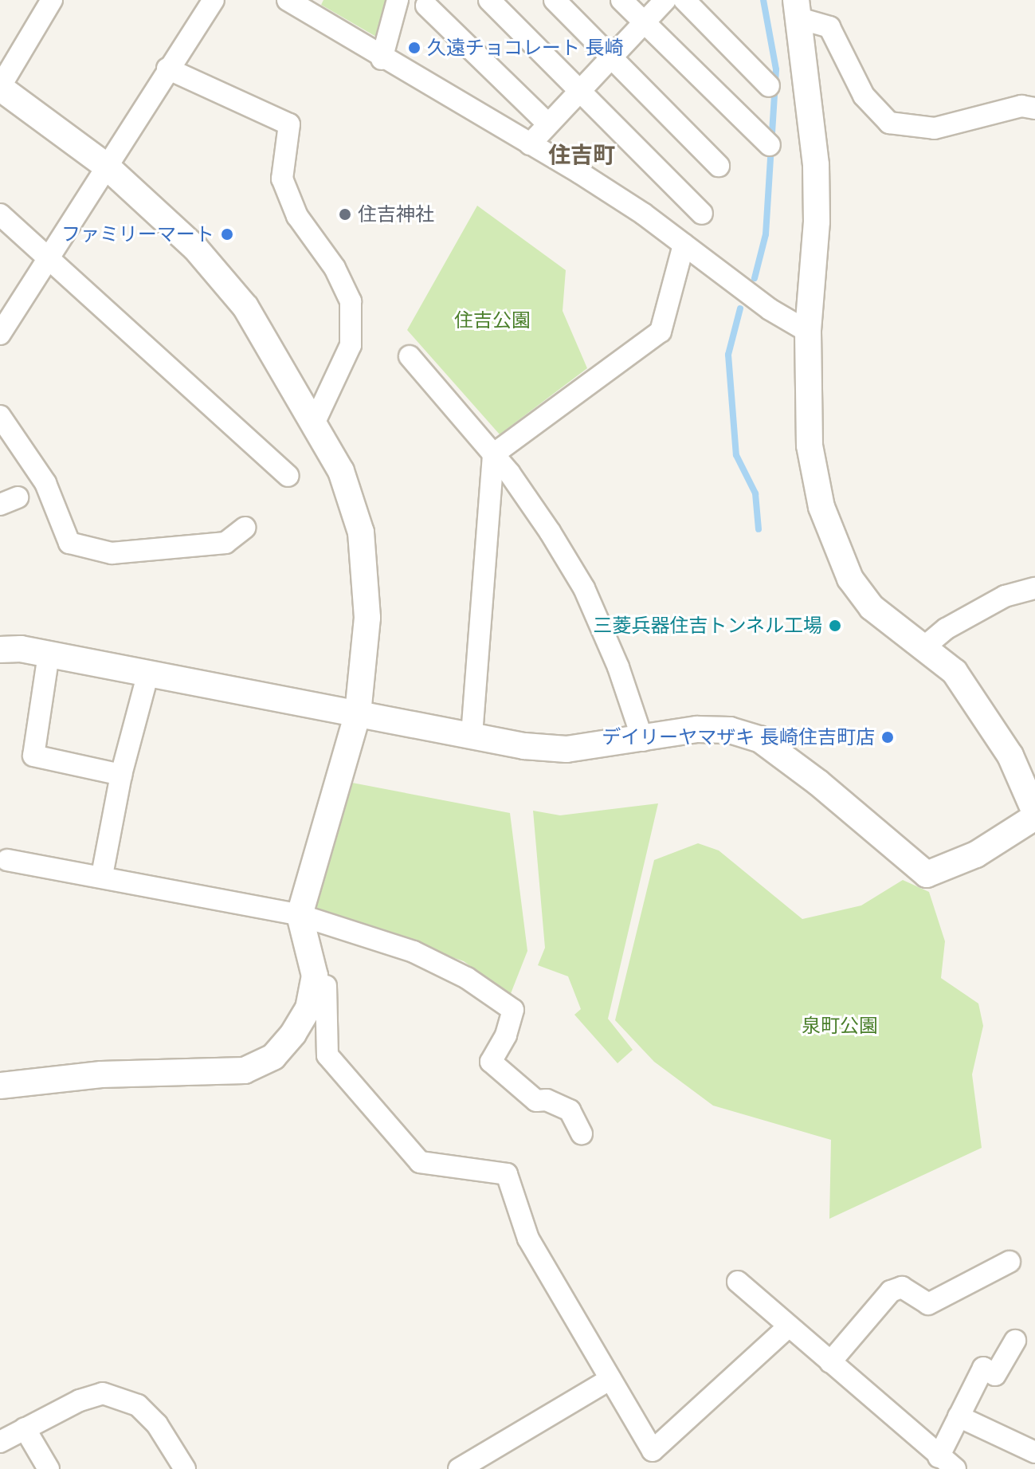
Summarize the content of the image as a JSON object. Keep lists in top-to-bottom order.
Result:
{
  "districts": ["住吉町"],
  "parks": ["住吉公園", "泉町公園"],
  "places": [
    "久遠チョコレート 長崎",
    "住吉神社",
    "ファミリーマート",
    "三菱兵器住吉トンネル工場",
    "デイリーヤマザキ 長崎住吉町店"
  ]
}
